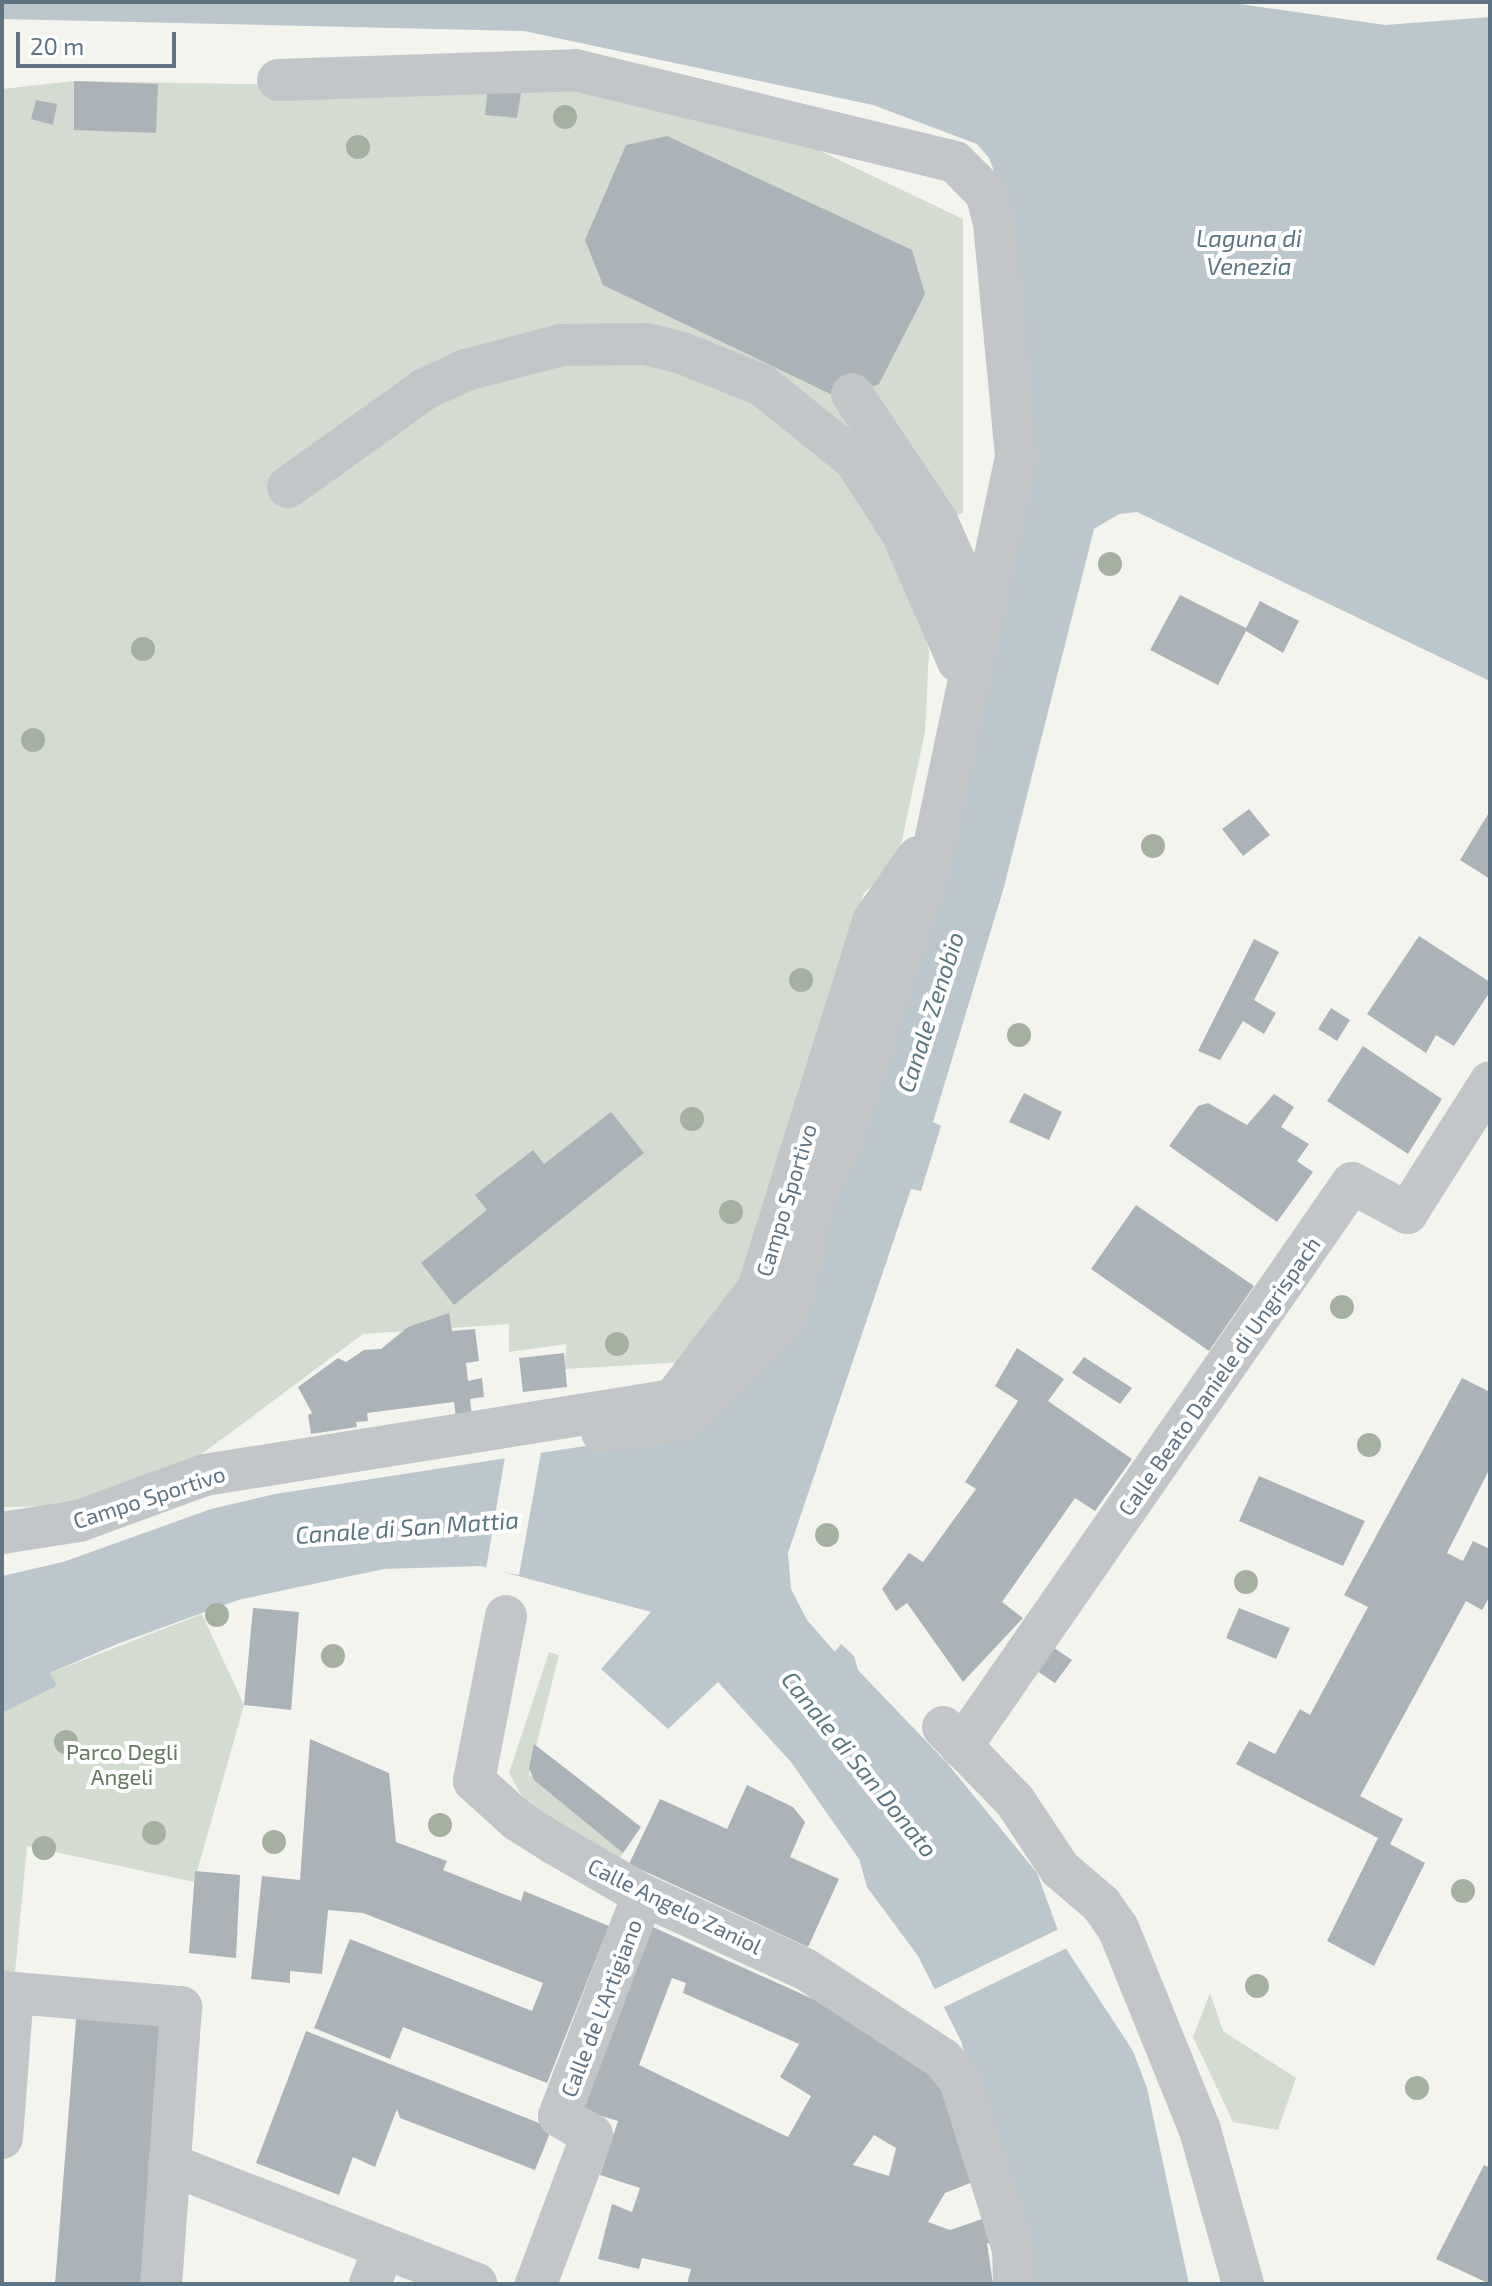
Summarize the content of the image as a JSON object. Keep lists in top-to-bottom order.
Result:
{
  "streets": {
    "street": [
      "Campo Sportivo",
      "Calle Beato Daniele di Ungrispach",
      "Calle Angelo Zaniol",
      "Calle de L'Artigiano"
    ]
  },
  "crossings": [
    ["Calle Angelo Zaniol", "Calle de L'Artigiano"]
  ],
  "water": [
    "Laguna di Venezia",
    "Canale Zenobio",
    "Canale di San Mattia",
    "Canale di San Donato"
  ],
  "parks": ["Parco Degli Angeli"],
  "scale_bar": "20 m"
}
